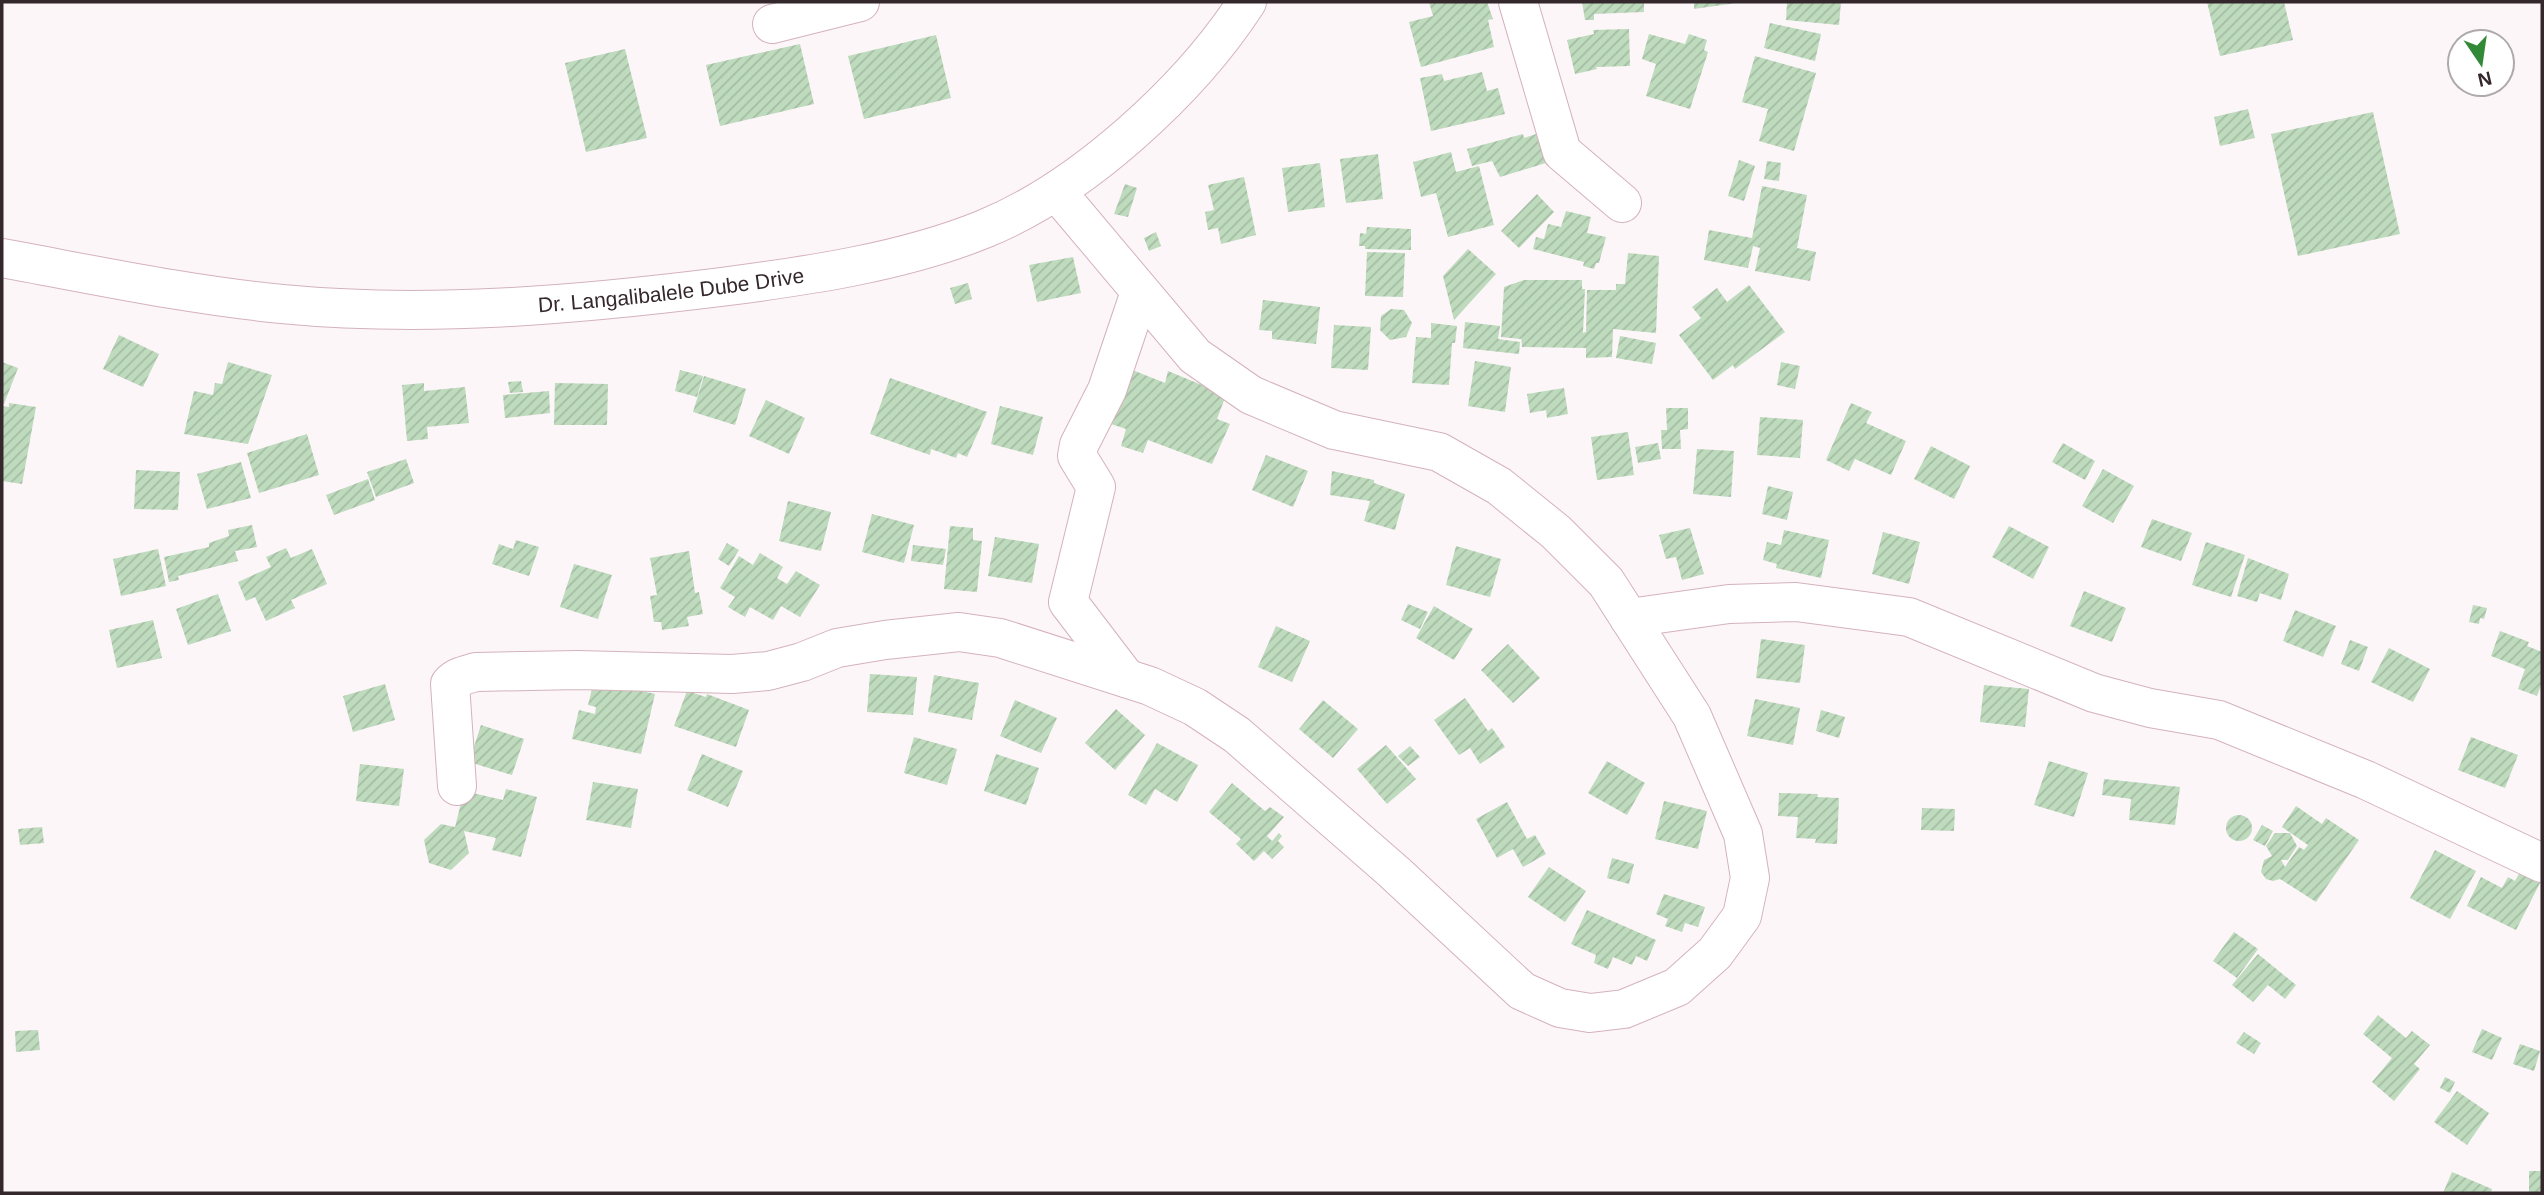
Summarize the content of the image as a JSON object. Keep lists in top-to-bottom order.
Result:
{
  "streets": {
    "street": ["Dr. Langalibalele Dube Drive"]
  },
  "north": "bottom"
}
